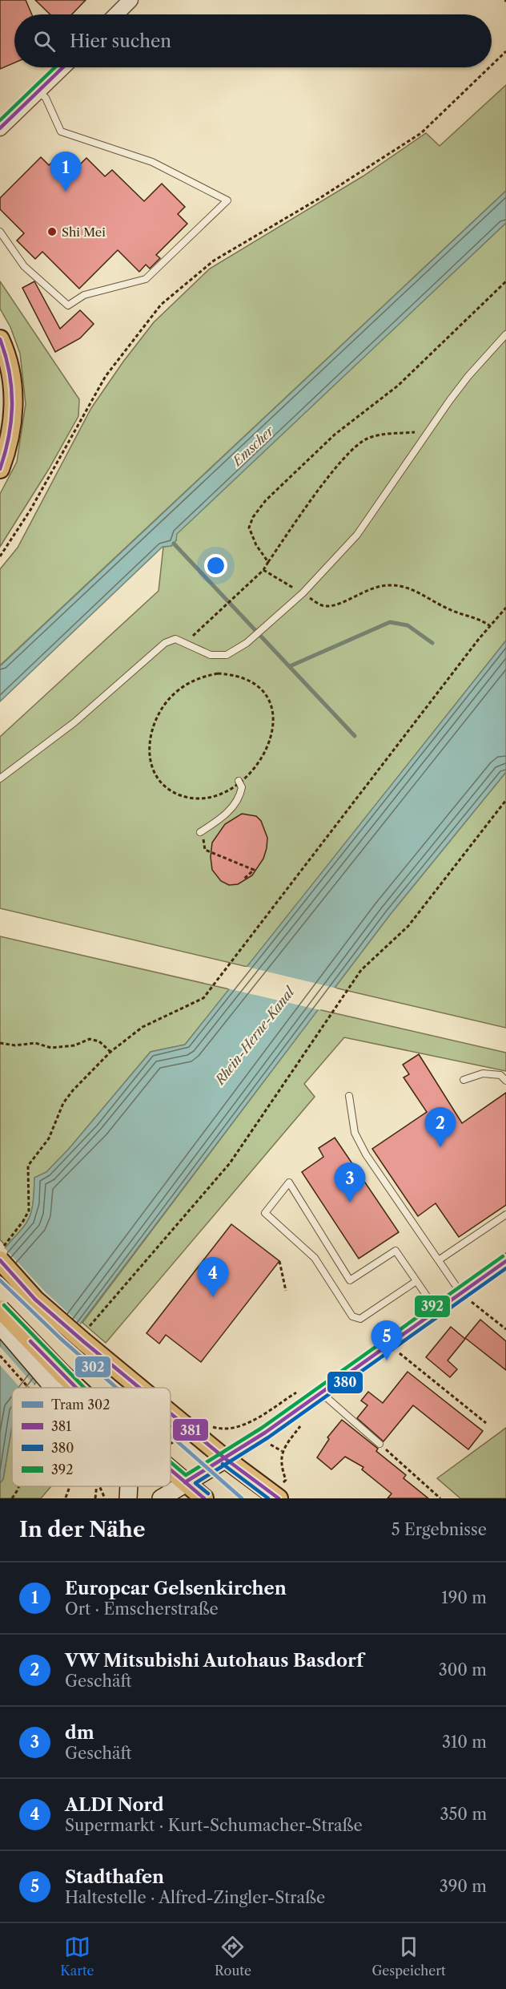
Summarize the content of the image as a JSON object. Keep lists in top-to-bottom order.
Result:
{
  "water": ["Emscher", "Rhein-Herne-Kanal"],
  "places": ["Shi Mei"],
  "lines": [
    "transit line 381",
    "transit line 392",
    "transit line 380",
    "tram line 302"
  ],
  "legend": [
    "Tram 302",
    "381",
    "380",
    "392"
  ],
  "page": {
    "search": "Hier suchen",
    "pins": [
      "1",
      "2",
      "3",
      "4",
      "5"
    ],
    "heading": ["In der Nähe", "5 Ergebnisse"],
    "list": [
      {
        "mark": "1",
        "name": "Europcar Gelsenkirchen",
        "note": "Ort · Emscherstraße",
        "value": "190 m"
      },
      {
        "mark": "2",
        "name": "VW Mitsubishi Autohaus Basdorf",
        "note": "Geschäft",
        "value": "300 m"
      },
      {
        "mark": "3",
        "name": "dm",
        "note": "Geschäft",
        "value": "310 m"
      },
      {
        "mark": "4",
        "name": "ALDI Nord",
        "note": "Supermarkt · Kurt-Schumacher-Straße",
        "value": "350 m"
      },
      {
        "mark": "5",
        "name": "Stadthafen",
        "note": "Haltestelle · Alfred-Zingler-Straße",
        "value": "390 m"
      }
    ],
    "nav": ["Karte", "Route", "Gespeichert"]
  }
}
